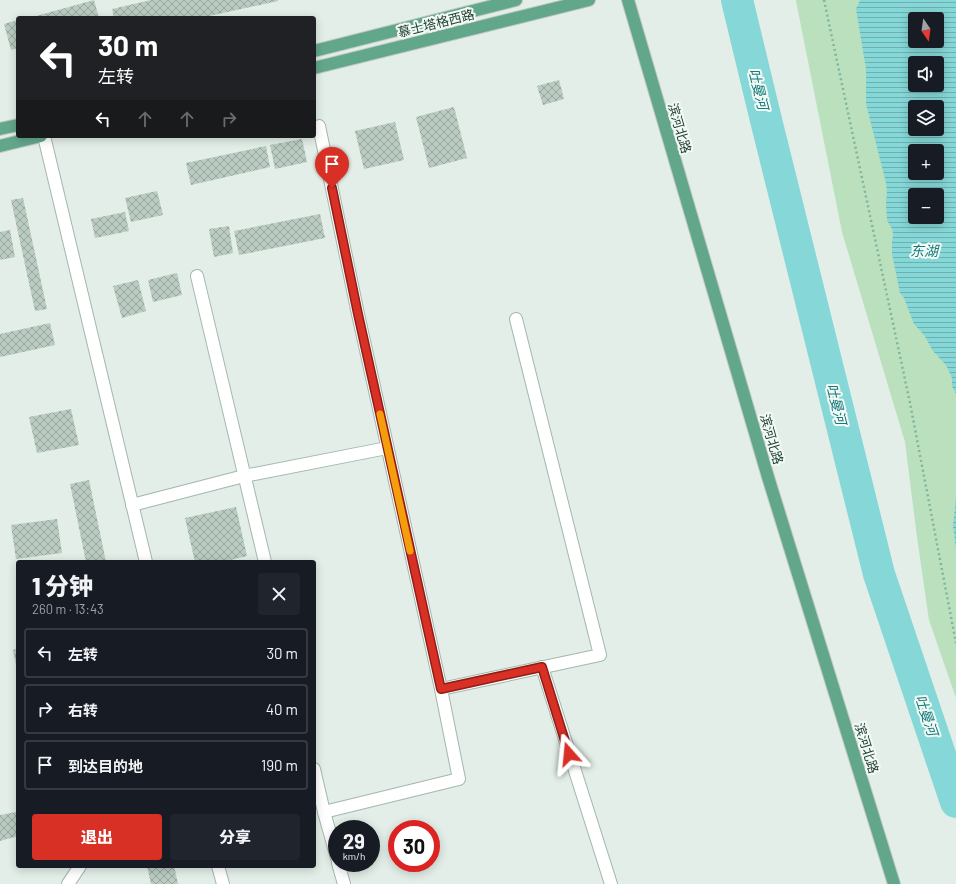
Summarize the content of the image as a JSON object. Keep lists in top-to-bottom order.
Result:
{
  "streets": {
    "main road": ["慕士塔格西路", "滨河北路"]
  },
  "water": ["吐曼河", "东湖"],
  "north": "bottom",
  "page": {
    "map_buttons": ["+", "−"],
    "turn": ["30 m", "左转"],
    "heading": ["1 分钟", "260 m · 13:43"],
    "list": [
      {
        "name": "左转",
        "value": "30 m"
      },
      {
        "name": "右转",
        "value": "40 m"
      },
      {
        "name": "到达目的地",
        "value": "190 m"
      }
    ],
    "buttons": ["退出", "分享"],
    "speed": "29 km/h",
    "limit": "30"
  }
}
